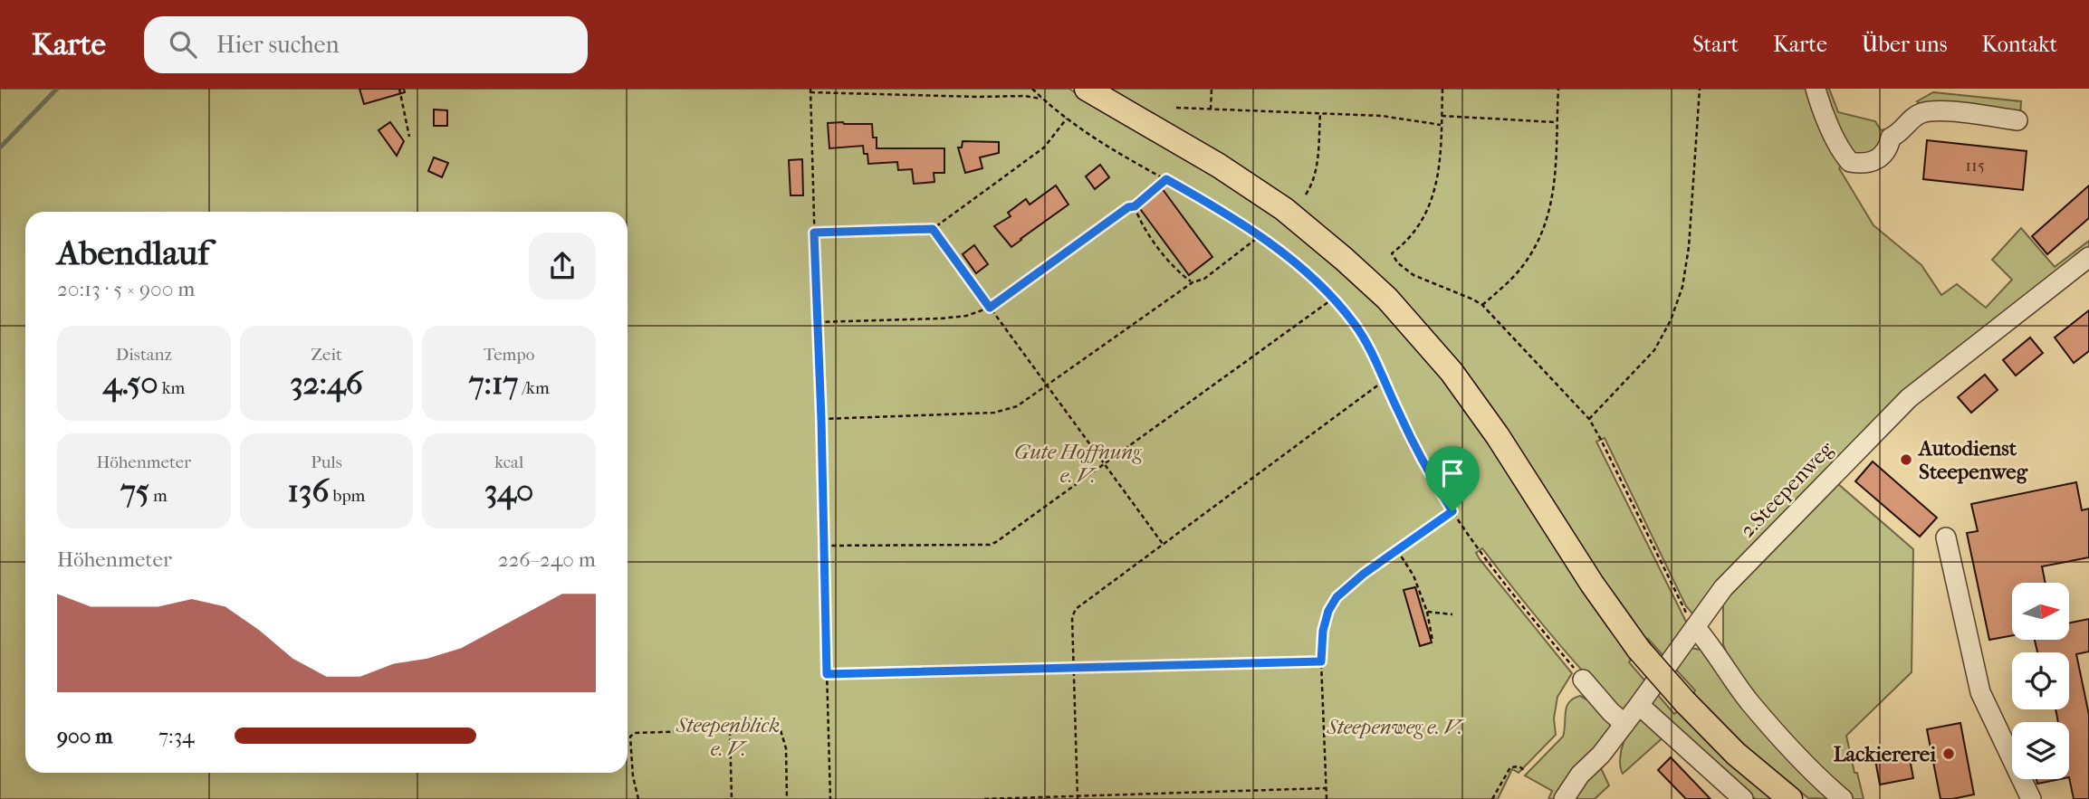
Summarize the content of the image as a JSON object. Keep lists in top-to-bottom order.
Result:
{
  "streets": {
    "street": ["2.Steepenweg"]
  },
  "parks": ["Gute Hoffnung e. V.", "Steepenblick e. V.", "Steepenweg e. V."],
  "places": ["Autodienst Steepenweg", "Lackiererei"],
  "house_numbers": ["115"],
  "north": "right",
  "page": {
    "header": "Karte",
    "search": "Hier suchen",
    "nav": [
      "Start",
      "Karte",
      "Über uns",
      "Kontakt"
    ],
    "heading": ["Abendlauf", "20:13 · 5 × 900 m"],
    "stats": [
      ["Distanz", "4.50 km"],
      ["Zeit", "32:46"],
      ["Tempo", "7:17 /km"],
      ["Höhenmeter", "75 m"],
      ["Puls", "136 bpm"],
      ["kcal", "340"]
    ],
    "chart": ["Höhenmeter", "226–240 m"],
    "list": [
      {
        "name": "900 m",
        "note": "7:34"
      }
    ]
  }
}
